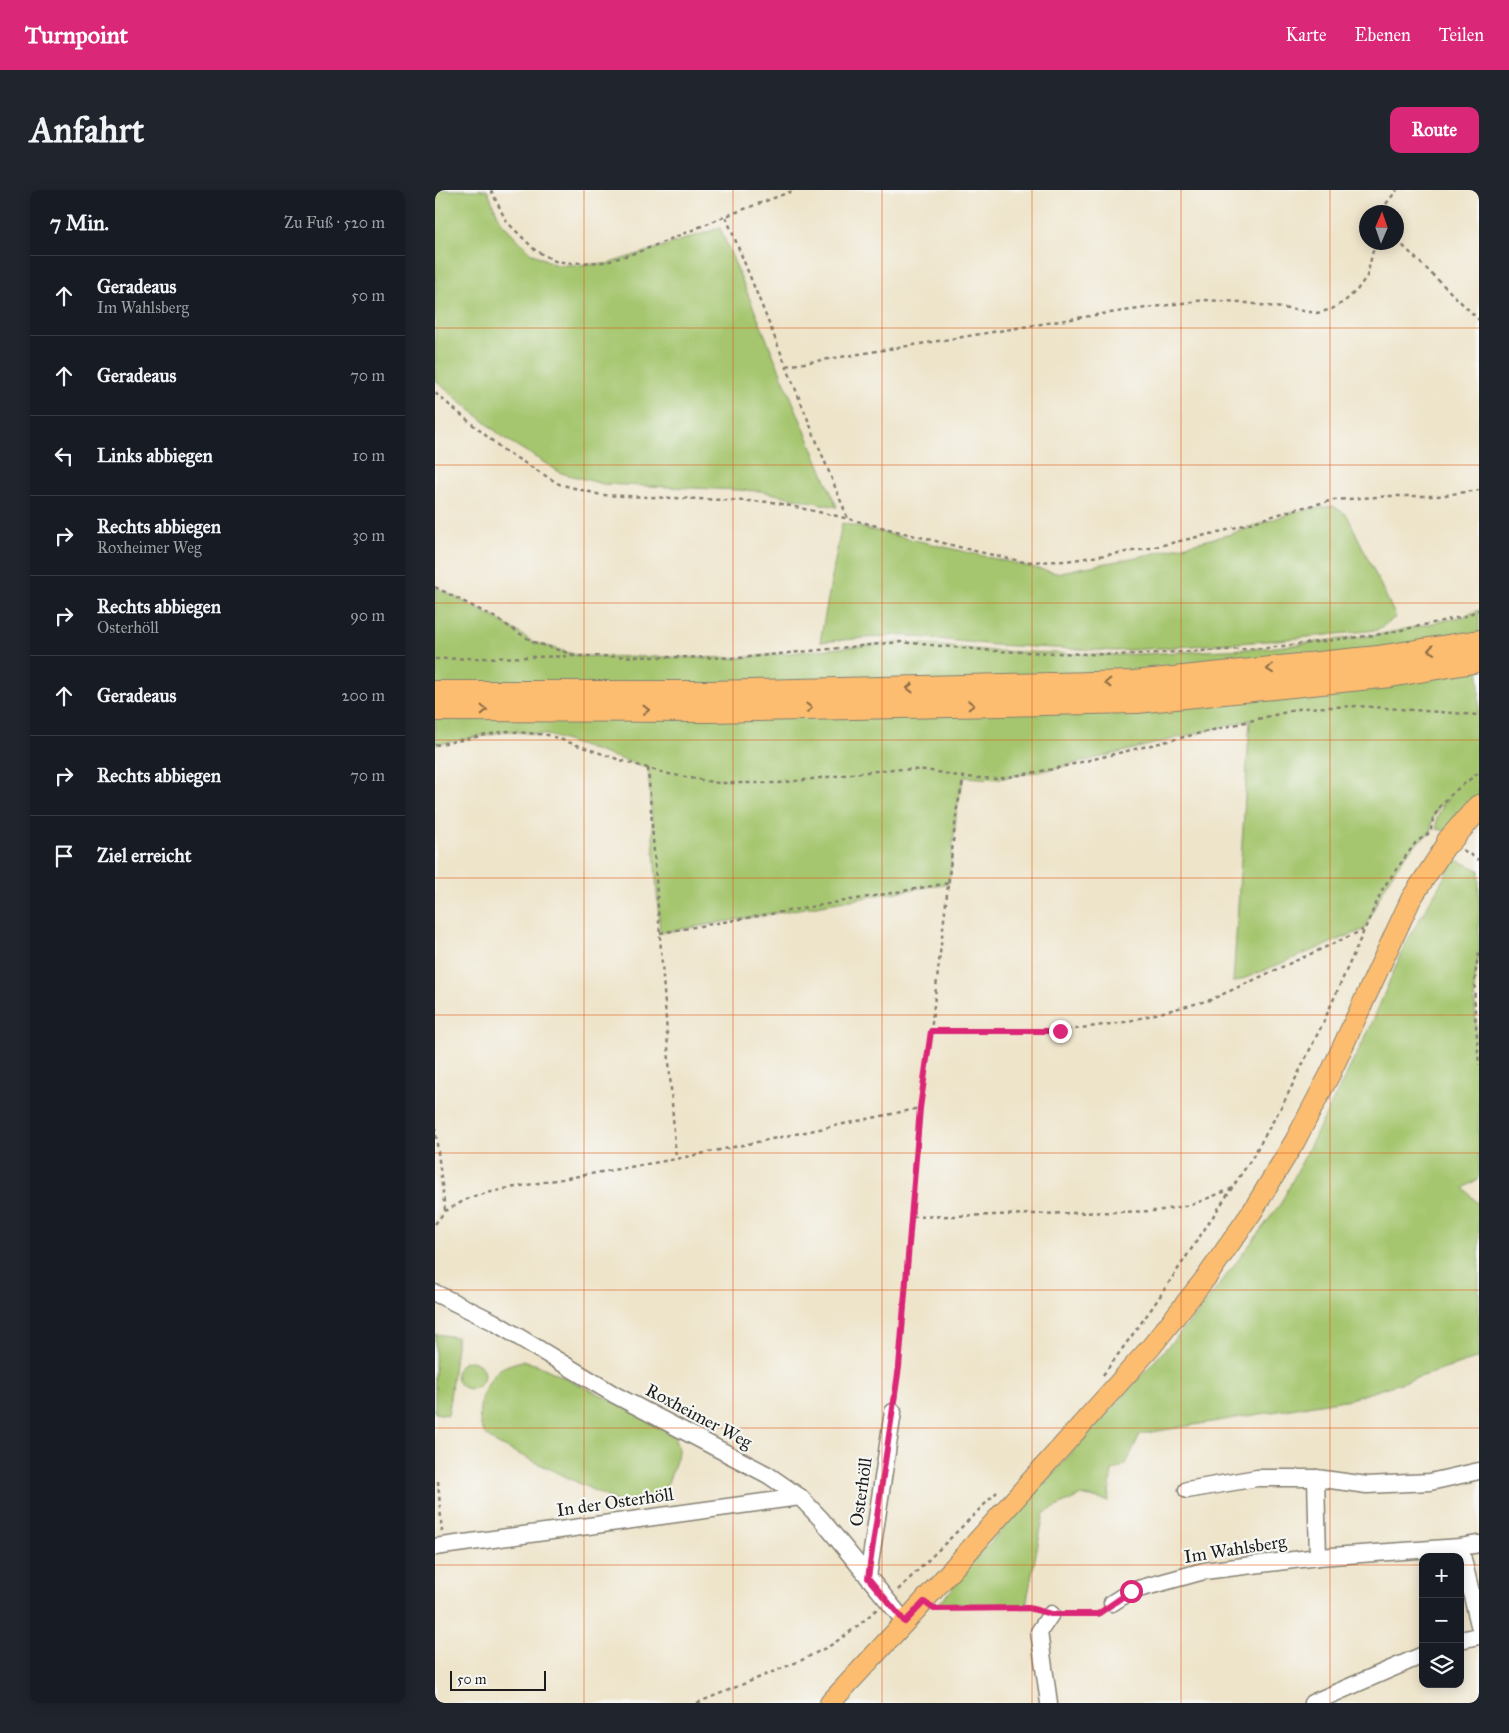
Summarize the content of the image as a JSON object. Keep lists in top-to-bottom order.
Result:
{
  "streets": {
    "street": [
      "Roxheimer Weg",
      "Osterhöll",
      "In der Osterhöll",
      "Im Wahlsberg"
    ]
  },
  "crossings": [
    ["Roxheimer Weg", "Osterhöll"],
    ["Roxheimer Weg", "In der Osterhöll"]
  ],
  "scale_bar": "50 m",
  "north": "top",
  "page": {
    "header": "Turnpoint",
    "nav": ["Karte", "Ebenen", "Teilen"],
    "buttons": "Route",
    "title": "Anfahrt",
    "heading": ["7 Min.", "Zu Fuß · 520 m"],
    "list": [
      ["Geradeaus", "Im Wahlsberg", "50 m"],
      ["Geradeaus", "70 m"],
      ["Links abbiegen", "10 m"],
      ["Rechts abbiegen", "Roxheimer Weg", "30 m"],
      ["Rechts abbiegen", "Osterhöll", "90 m"],
      ["Geradeaus", "200 m"],
      ["Rechts abbiegen", "70 m"],
      "Ziel erreicht"
    ],
    "map_buttons": ["+", "−"],
    "scale": "50 m"
  }
}
